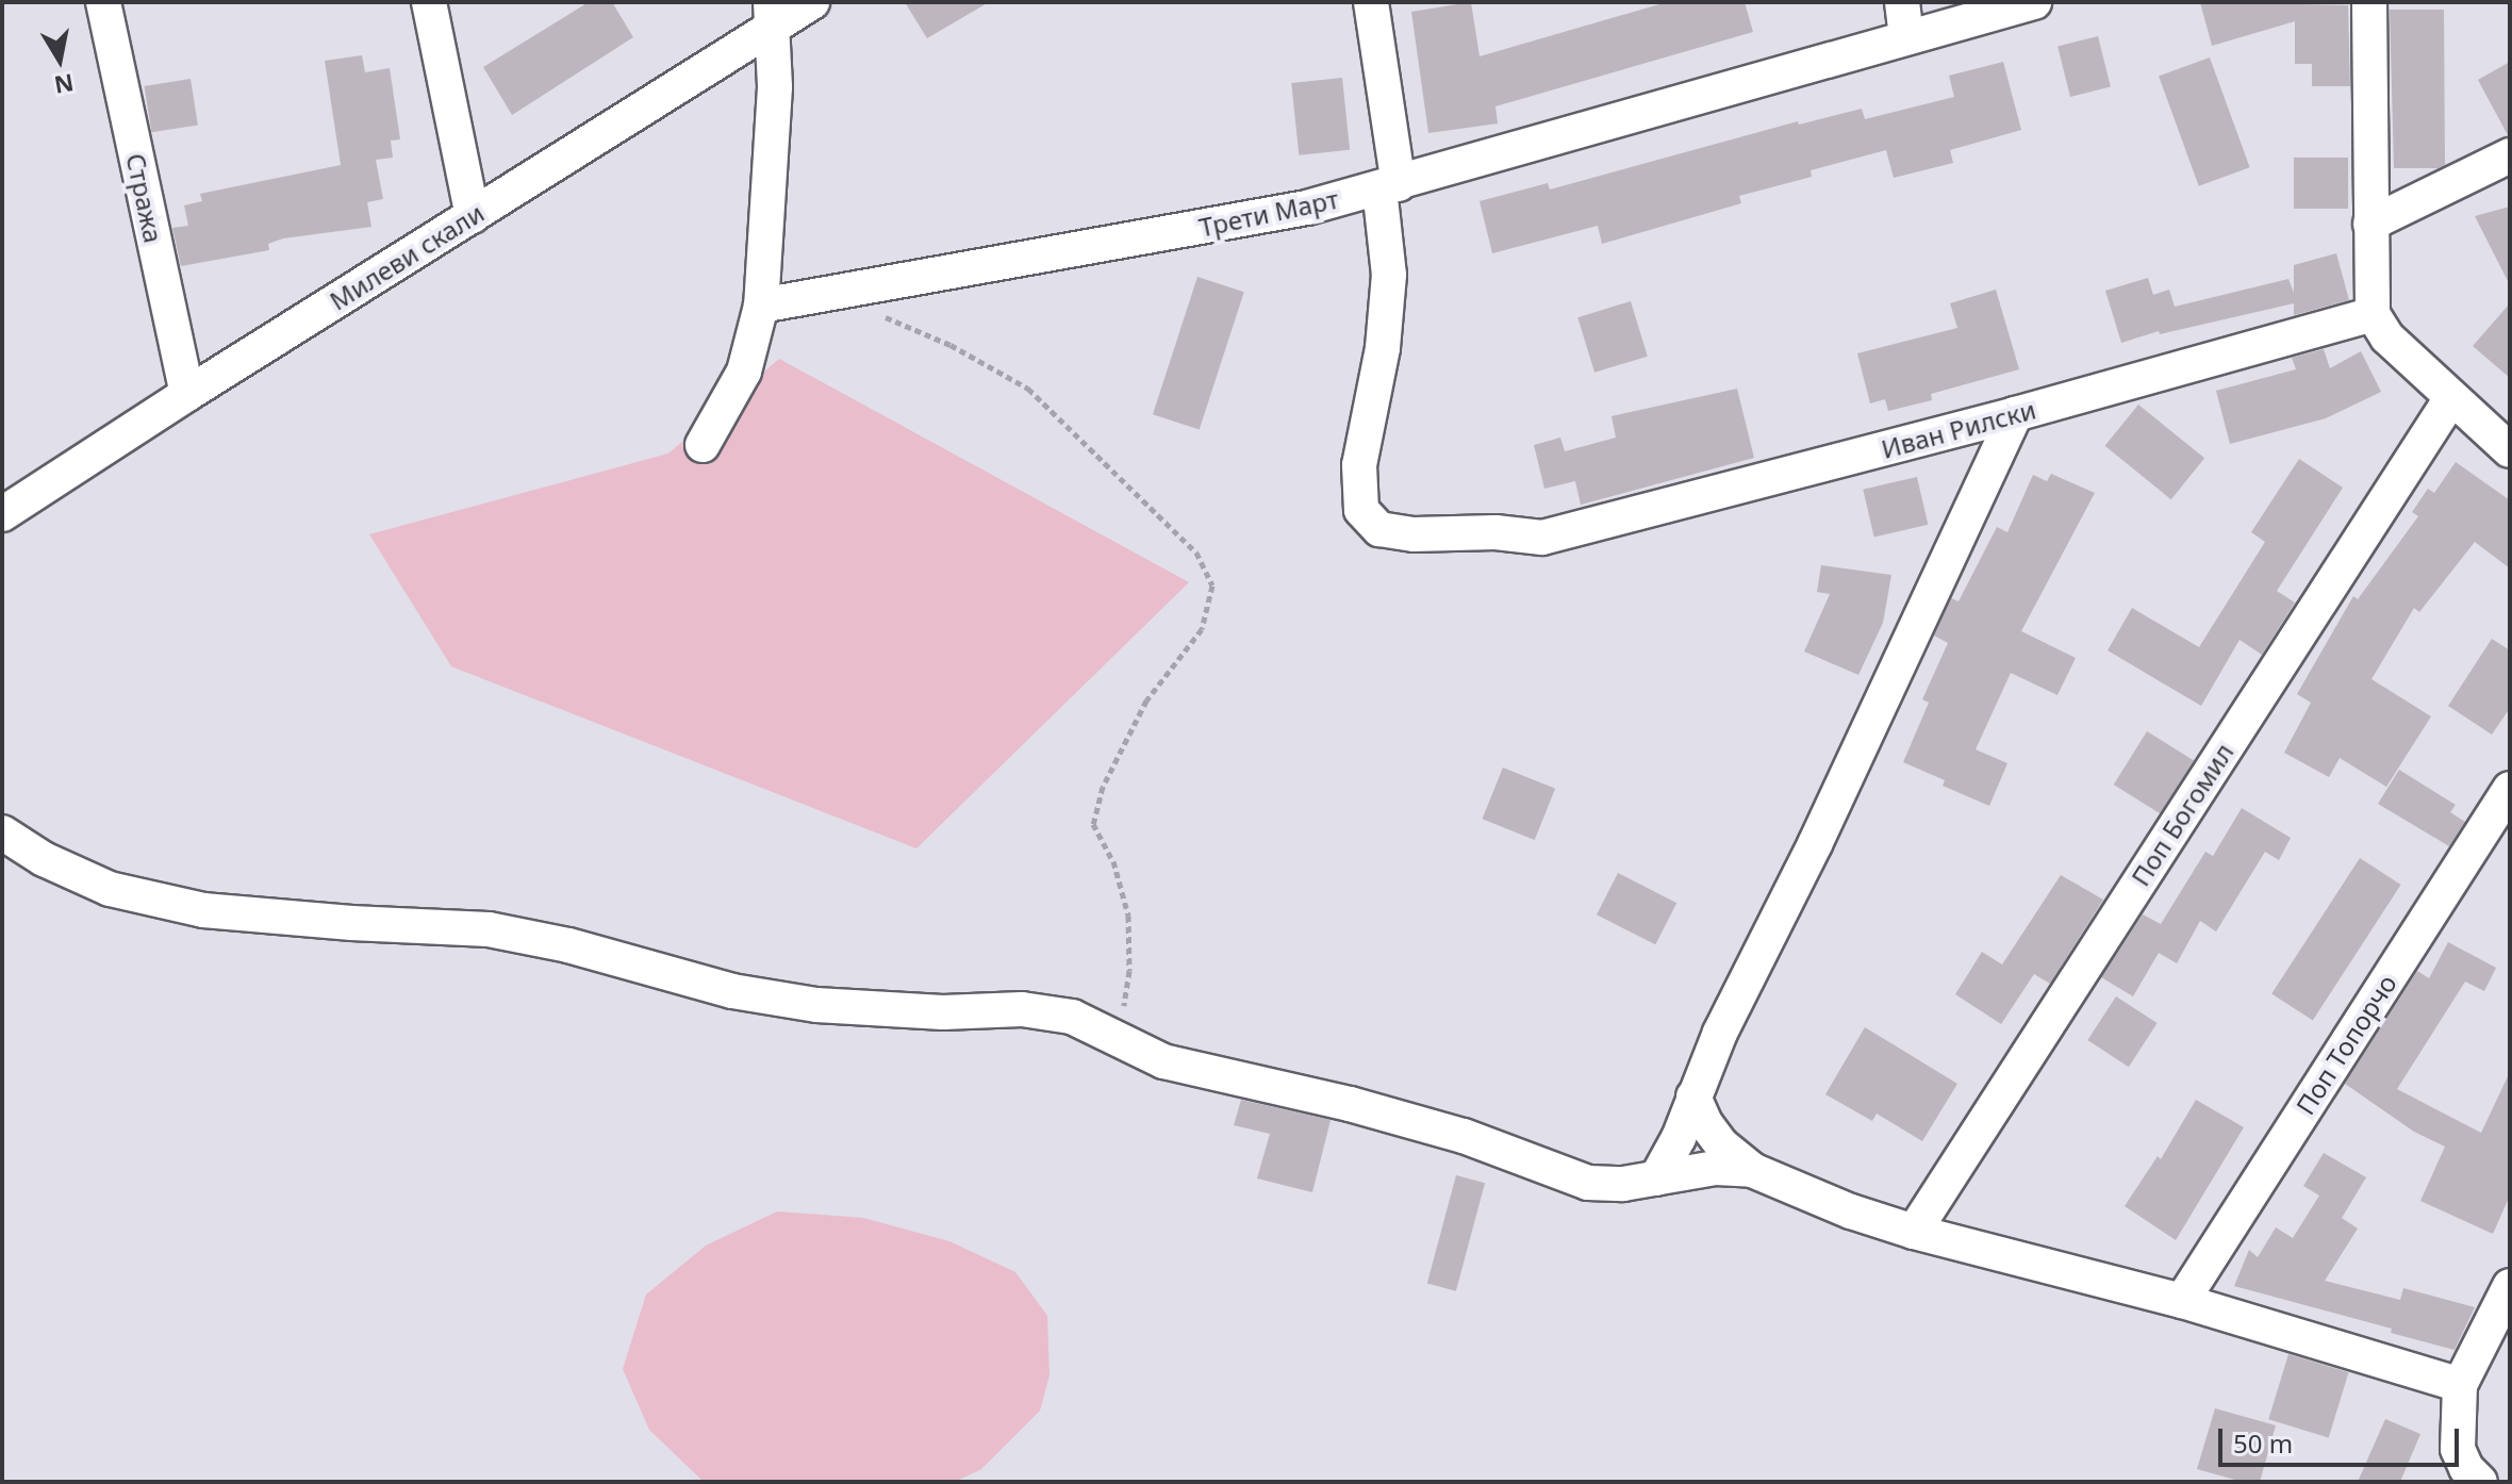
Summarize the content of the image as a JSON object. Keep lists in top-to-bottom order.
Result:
{
  "streets": {
    "street": [
      "Стража",
      "Трети Март",
      "Милеви скали",
      "Иван Рилски",
      "Поп Богомил",
      "Поп Топорчо"
    ]
  },
  "crossings": [
    ["Стража", "Милеви скали"],
    ["Трети Март", "Иван Рилски"]
  ],
  "scale_bar": "50 m",
  "north": "bottom"
}
